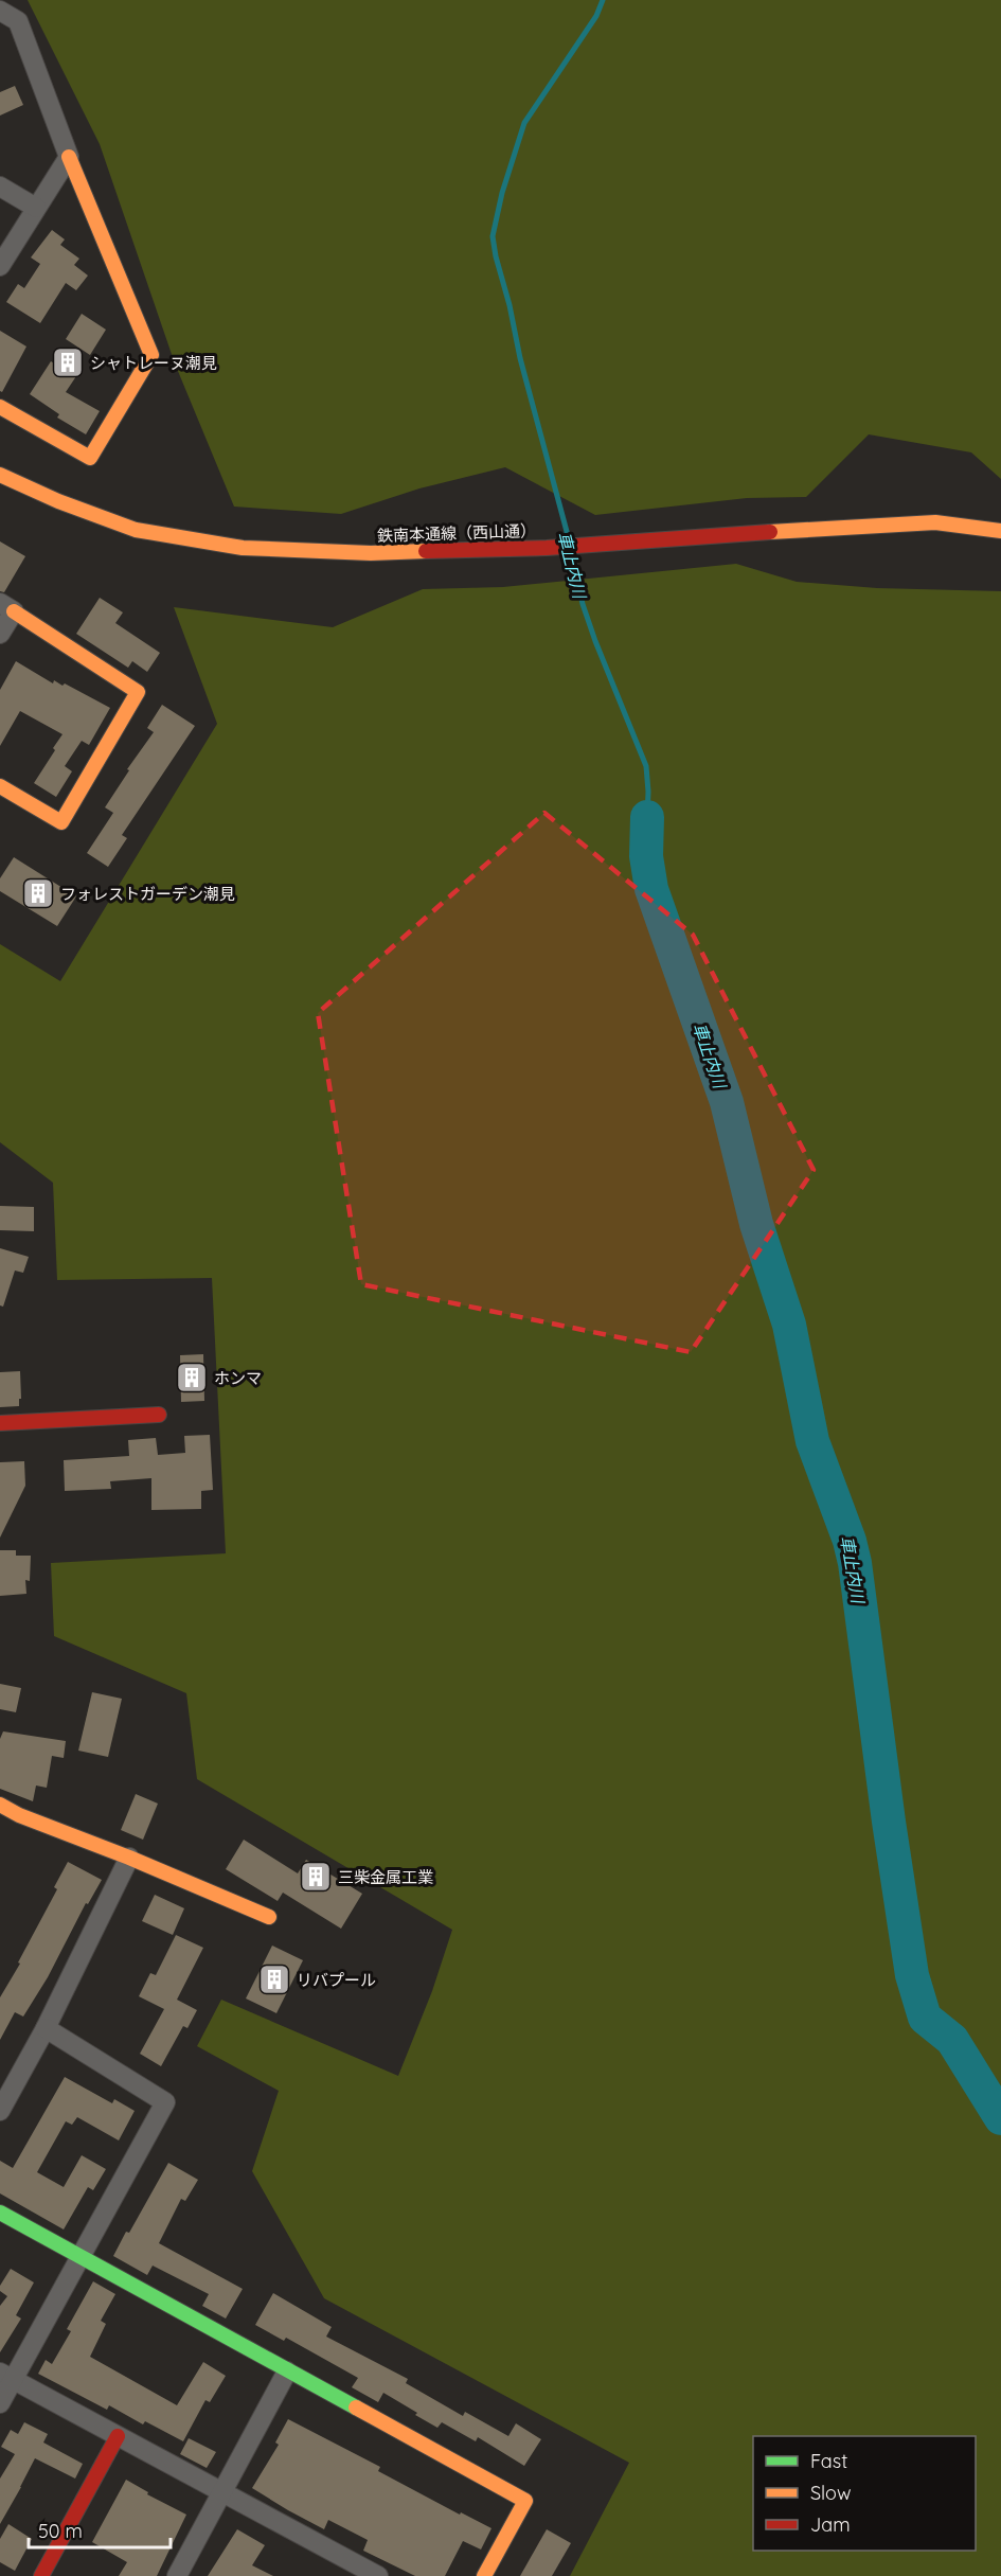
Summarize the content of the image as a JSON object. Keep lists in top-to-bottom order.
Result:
{
  "streets": {
    "street": ["鉄南本通線（西山通）"]
  },
  "water": ["車止内川"],
  "places": {
    "building": [
      "シャトレーヌ潮見",
      "フォレストガーデン潮見",
      "ホンマ",
      "三柴金属工業",
      "リバプール"
    ]
  },
  "legend": ["Fast", "Slow", "Jam"],
  "scale_bar": "50 m"
}
